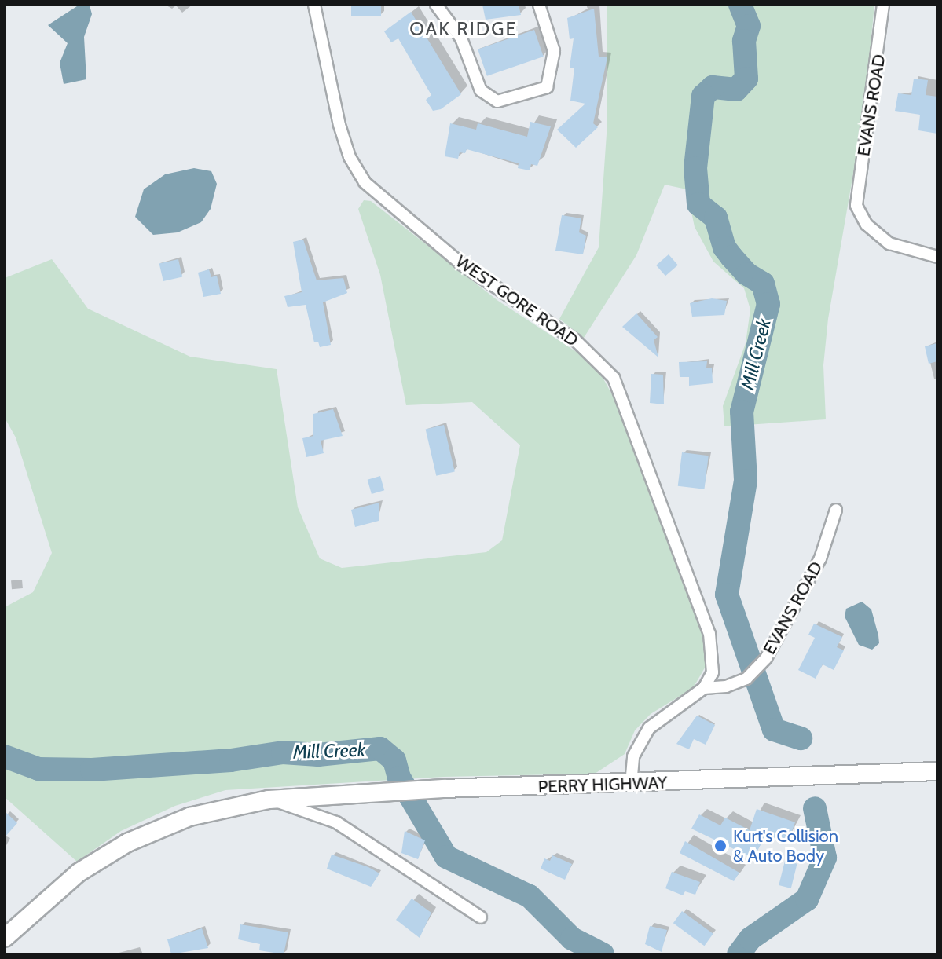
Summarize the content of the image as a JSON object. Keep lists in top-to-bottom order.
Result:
{
  "streets": {
    "main road": ["PERRY HIGHWAY"],
    "street": ["EVANS ROAD", "WEST GORE ROAD"]
  },
  "crossings": [
    ["EVANS ROAD", "WEST GORE ROAD"],
    ["EVANS ROAD", "PERRY HIGHWAY"]
  ],
  "districts": ["OAK RIDGE"],
  "water": ["Mill Creek"],
  "places": ["Kurt's Collision & Auto Body"]
}
